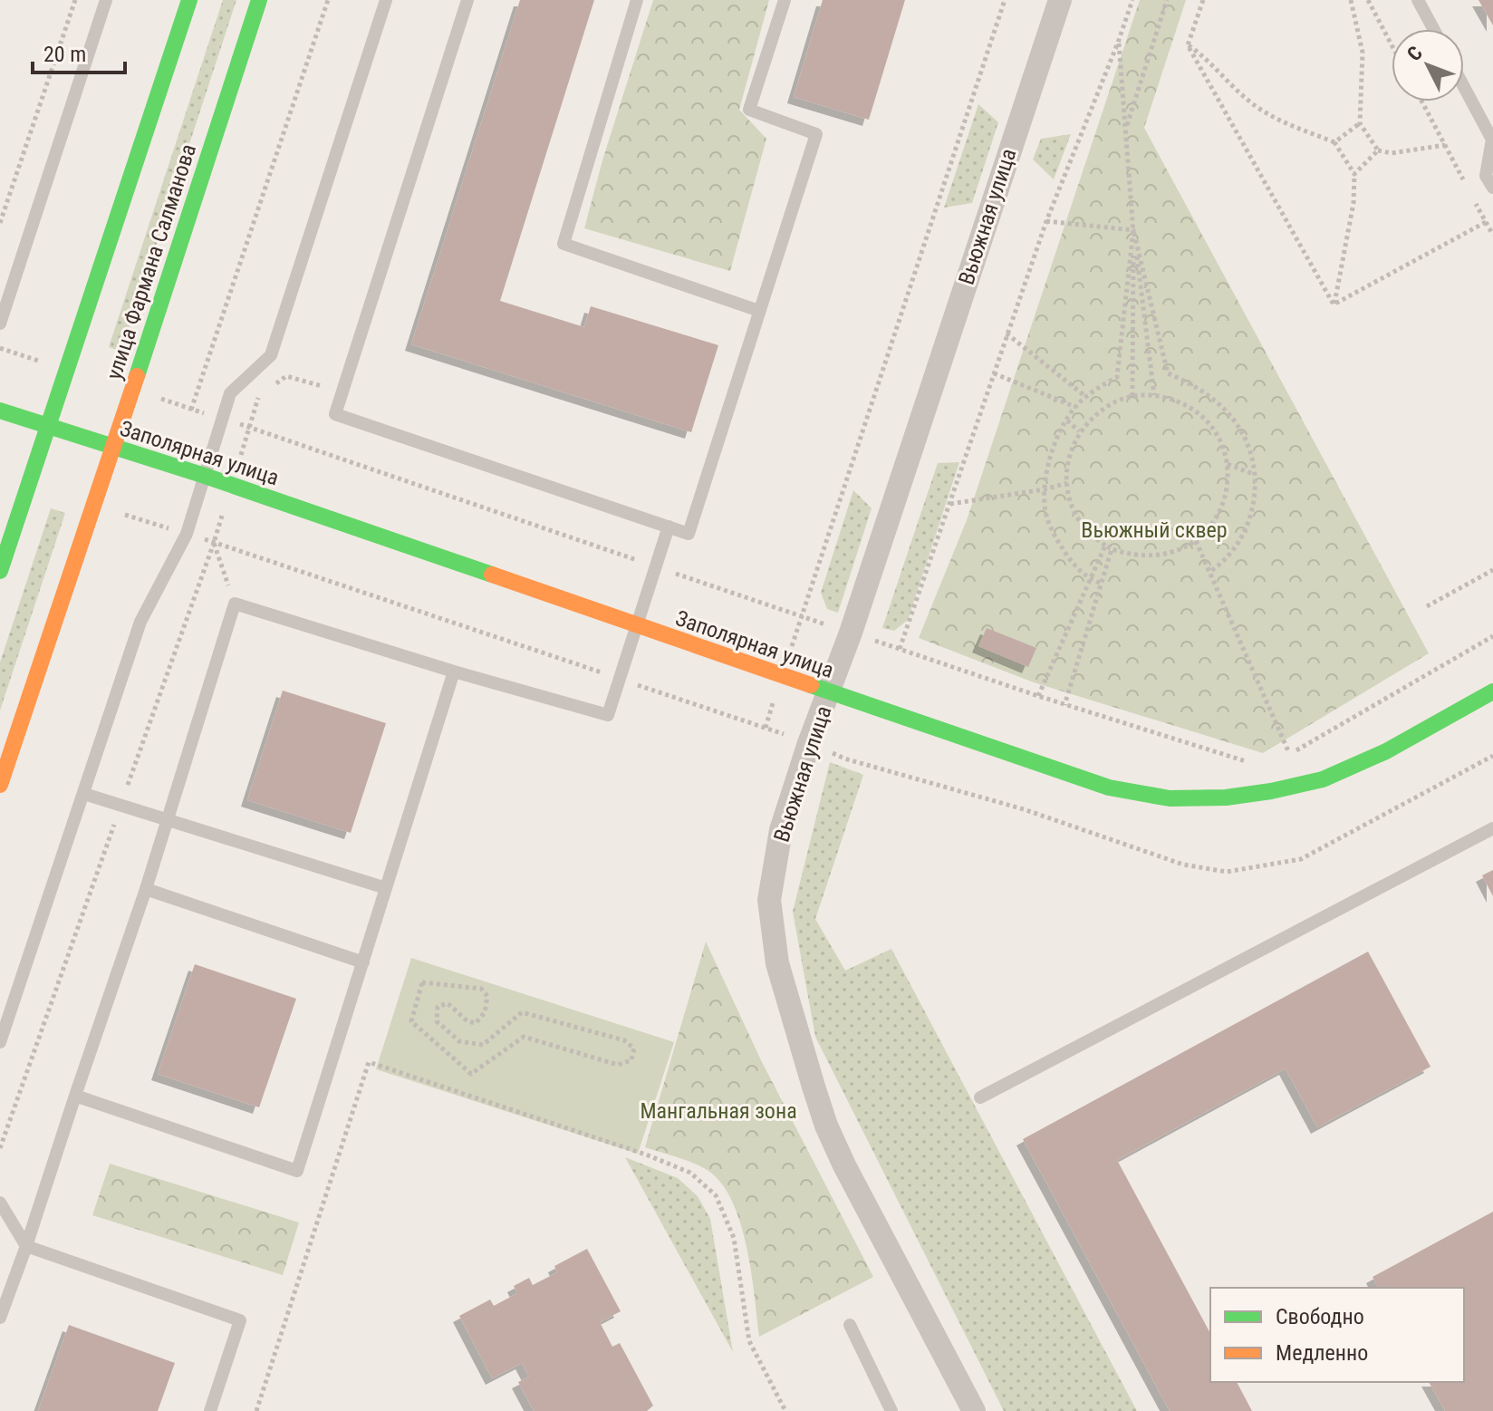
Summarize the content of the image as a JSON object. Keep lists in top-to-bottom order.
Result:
{
  "streets": {
    "street": ["Вьюжная улица", "улица Фармана Салманова", "Заполярная улица"]
  },
  "crossings": [
    ["Вьюжная улица", "Заполярная улица"],
    ["улица Фармана Салманова", "Заполярная улица"]
  ],
  "parks": ["Вьюжный сквер", "Мангальная зона"],
  "legend": ["Свободно", "Медленно"],
  "scale_bar": "20 m",
  "north": "top left"
}
